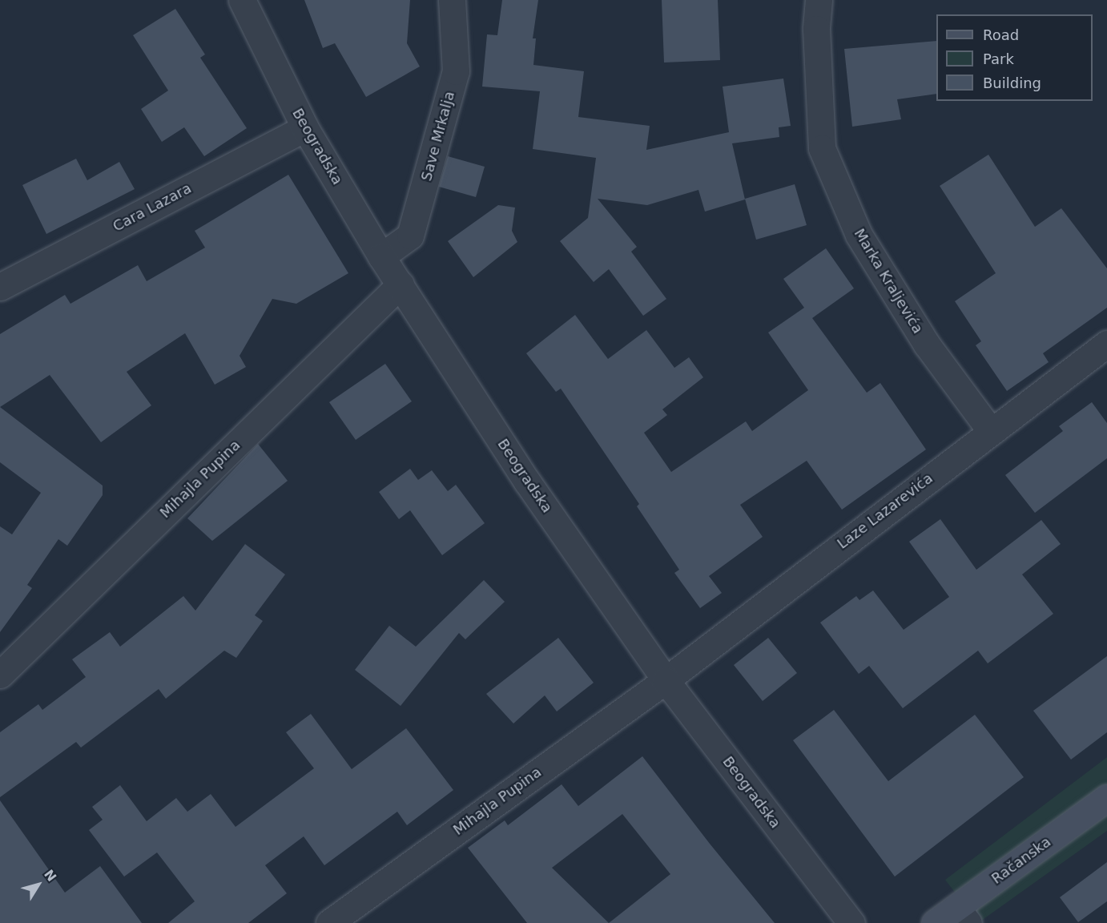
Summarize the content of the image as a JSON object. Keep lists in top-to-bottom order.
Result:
{
  "streets": {
    "main road": ["Račanska"],
    "street": [
      "Save Mrkalja",
      "Beogradska",
      "Cara Lazara",
      "Marka Kraljevića",
      "Mihajla Pupina",
      "Laze Lazarevića"
    ]
  },
  "crossings": [
    ["Save Mrkalja", "Beogradska"],
    ["Beogradska", "Cara Lazara"],
    ["Beogradska", "Mihajla Pupina"],
    ["Beogradska", "Laze Lazarevića"],
    ["Marka Kraljevića", "Laze Lazarevića"],
    ["Mihajla Pupina", "Laze Lazarevića"]
  ],
  "legend": ["Road", "Park", "Building"],
  "north": "top right"
}
